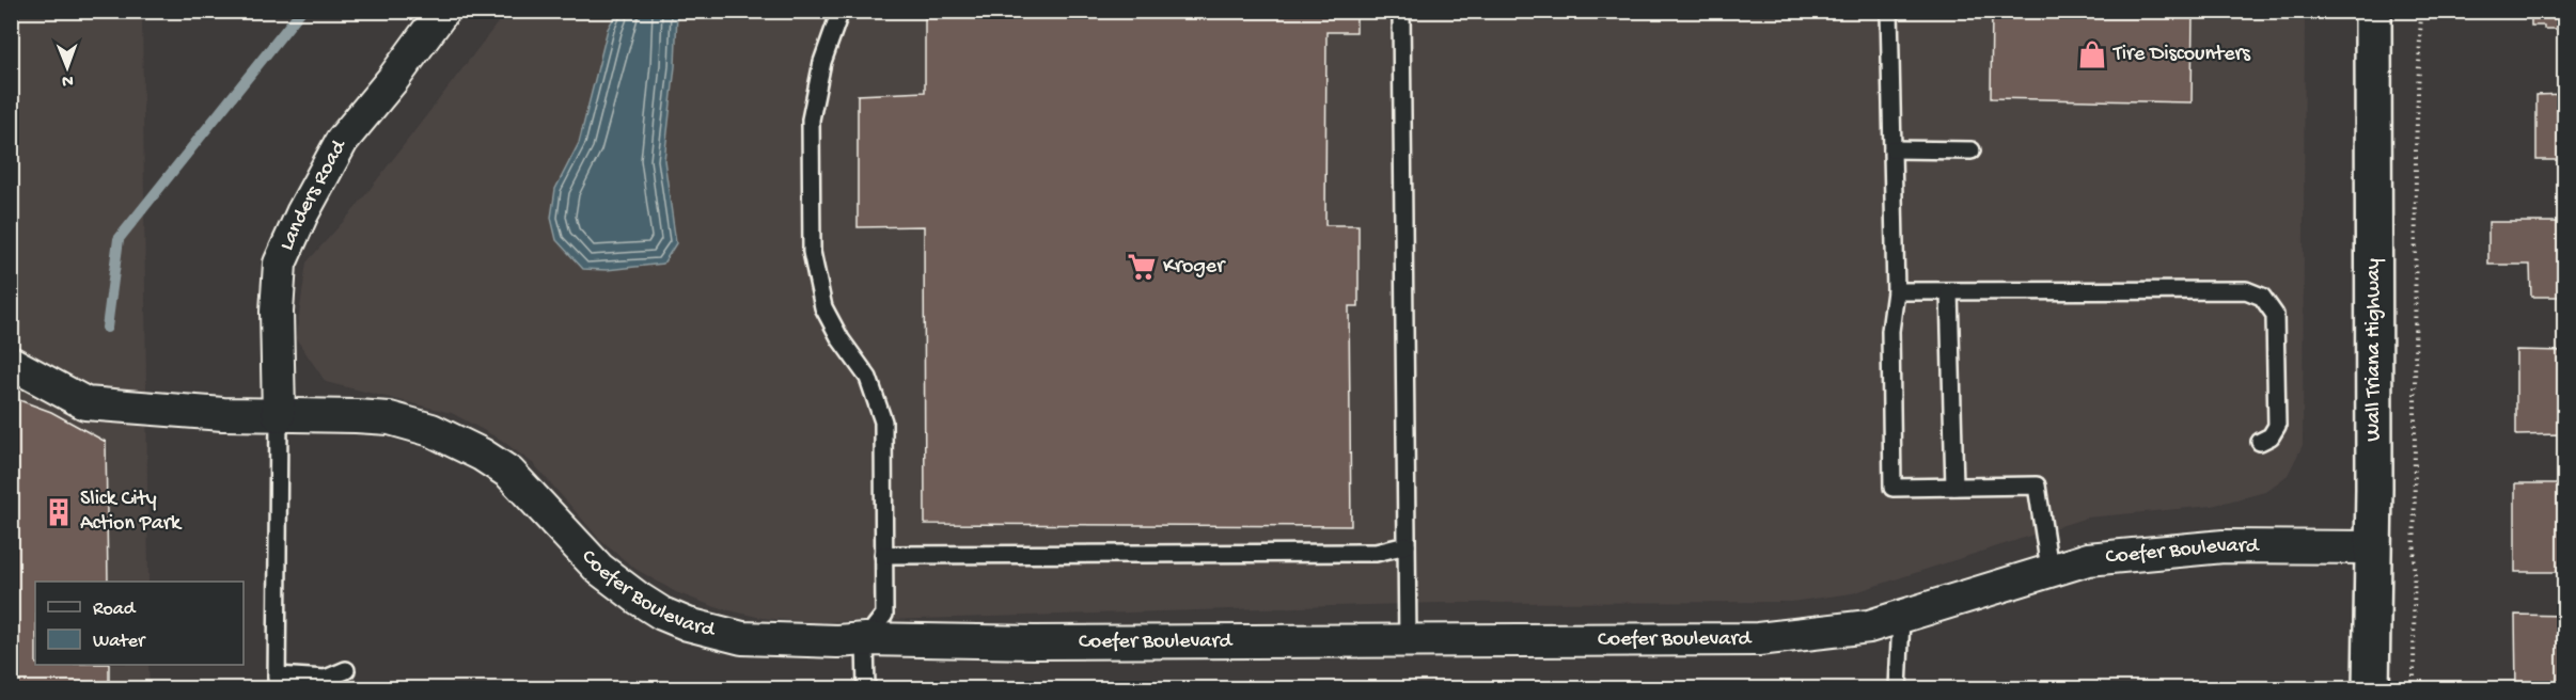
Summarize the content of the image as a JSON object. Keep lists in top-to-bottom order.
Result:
{
  "streets": {
    "main road": ["Wall Triana Highway"],
    "street": ["Landers Road", "Coefer Boulevard"]
  },
  "crossings": [
    ["Landers Road", "Coefer Boulevard"],
    ["Wall Triana Highway", "Coefer Boulevard"]
  ],
  "places": {
    "shop": ["Tire Discounters"],
    "supermarket": ["Kroger"],
    "building": ["Slick City Action Park"]
  },
  "legend": ["Road", "Water"],
  "north": "bottom"
}
